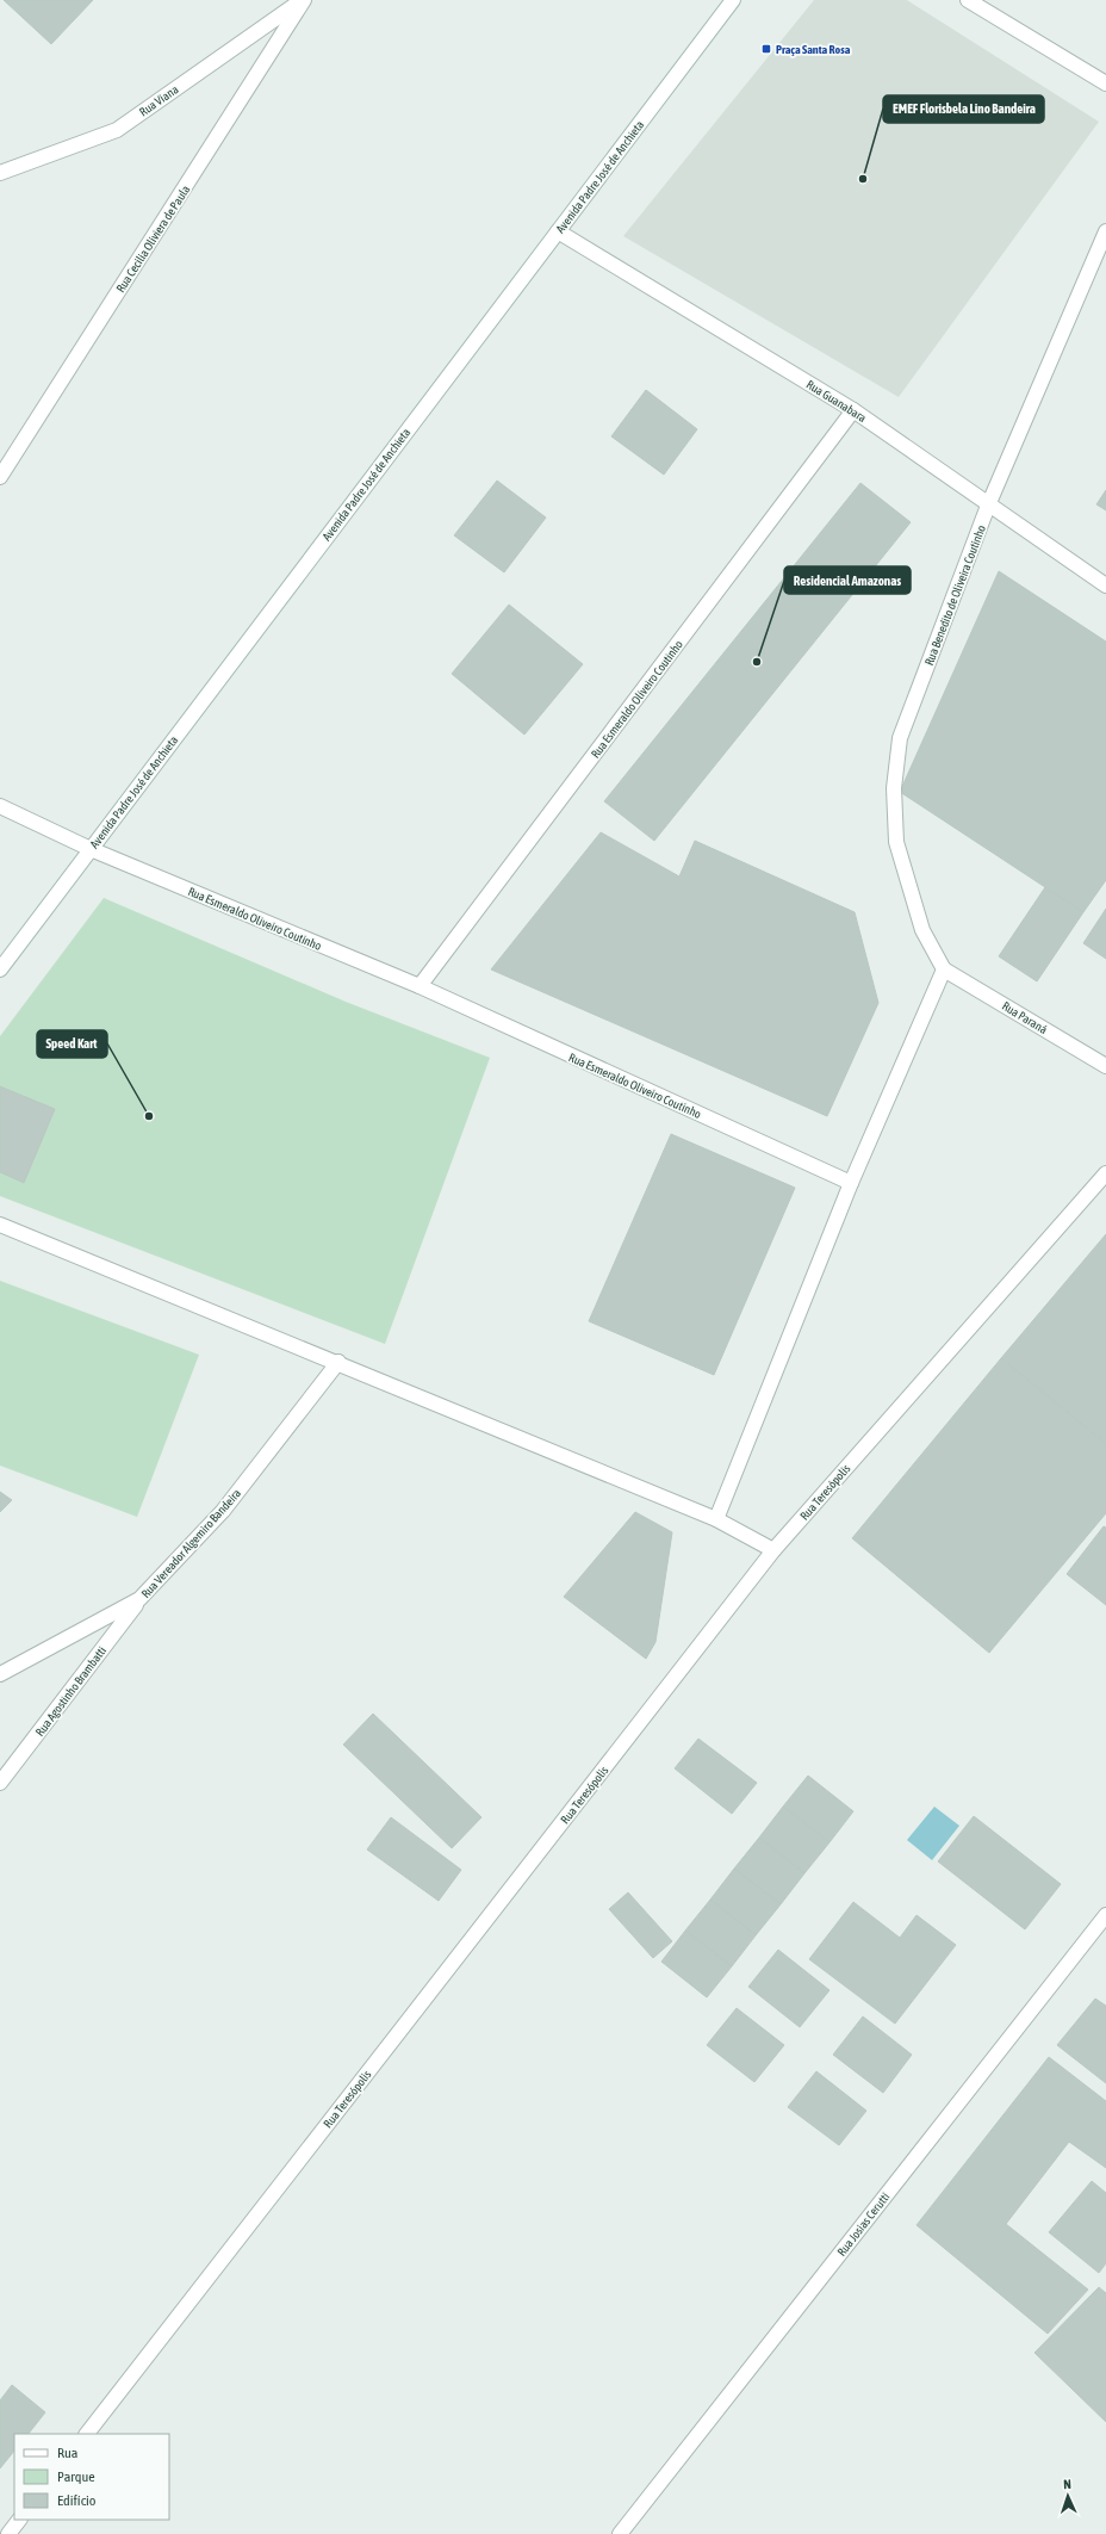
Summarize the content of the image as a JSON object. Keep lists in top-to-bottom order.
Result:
{
  "streets": {
    "street": [
      "Rua Viana",
      "Avenida Padre José de Anchieta",
      "Rua Cecilia Oliviera de Paula",
      "Rua Guanabara",
      "Rua Benedito de Oliveira Coutinho",
      "Rua Esmeraldo Oliveiro Coutinho",
      "Rua Paraná",
      "Rua Teresópolis",
      "Rua Vereador Algemiro Bandeira",
      "Rua Agostinho Brambatti",
      "Rua Josias Cerutti"
    ]
  },
  "crossings": [
    ["Rua Viana", "Rua Cecilia Oliviera de Paula"],
    ["Avenida Padre José de Anchieta", "Rua Guanabara"],
    ["Avenida Padre José de Anchieta", "Rua Esmeraldo Oliveiro Coutinho"],
    ["Rua Guanabara", "Rua Benedito de Oliveira Coutinho"],
    ["Rua Guanabara", "Rua Esmeraldo Oliveiro Coutinho"],
    ["Rua Benedito de Oliveira Coutinho", "Rua Paraná"],
    ["Rua Vereador Algemiro Bandeira", "Rua Agostinho Brambatti"]
  ],
  "places": {
    "transit": ["Praça Santa Rosa"],
    "other": ["EMEF Florisbela Lino Bandeira", "Residencial Amazonas", "Speed Kart"]
  },
  "legend": ["Rua", "Parque", "Edifício"],
  "north": "top"
}
